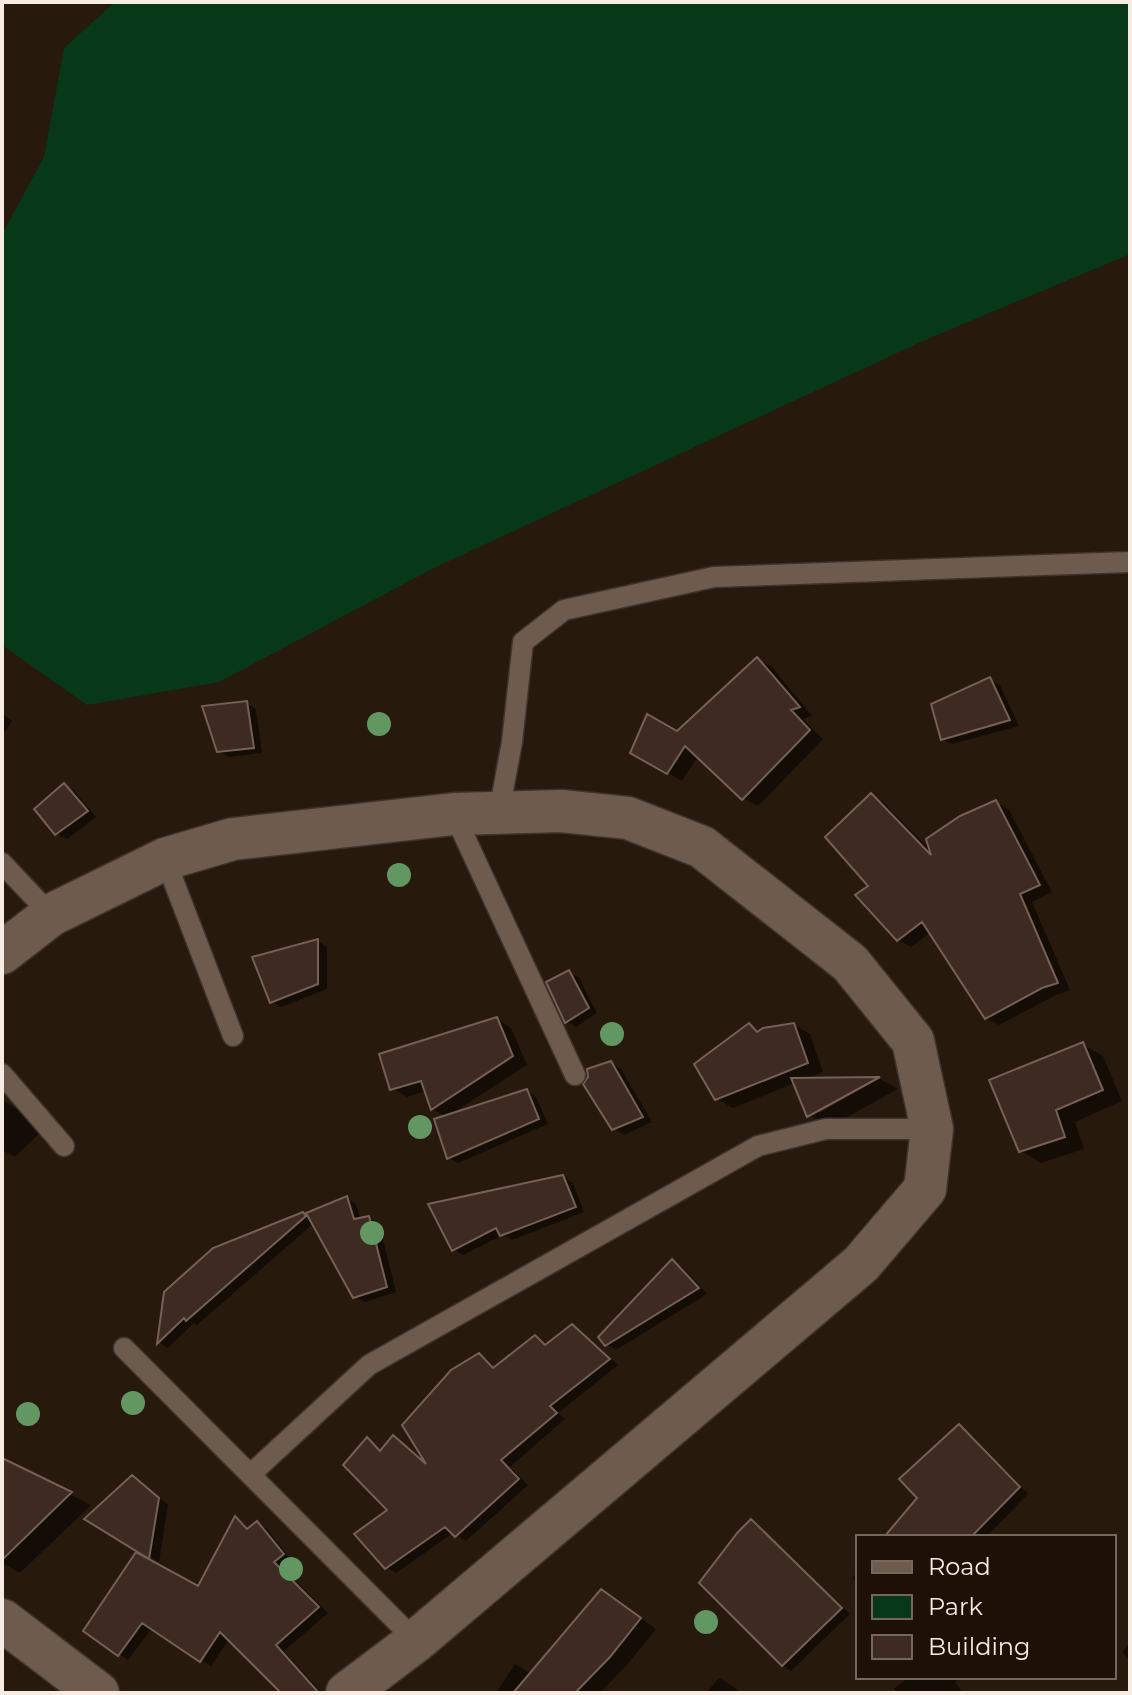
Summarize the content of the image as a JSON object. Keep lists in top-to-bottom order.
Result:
{
  "legend": ["Road", "Park", "Building"]
}
